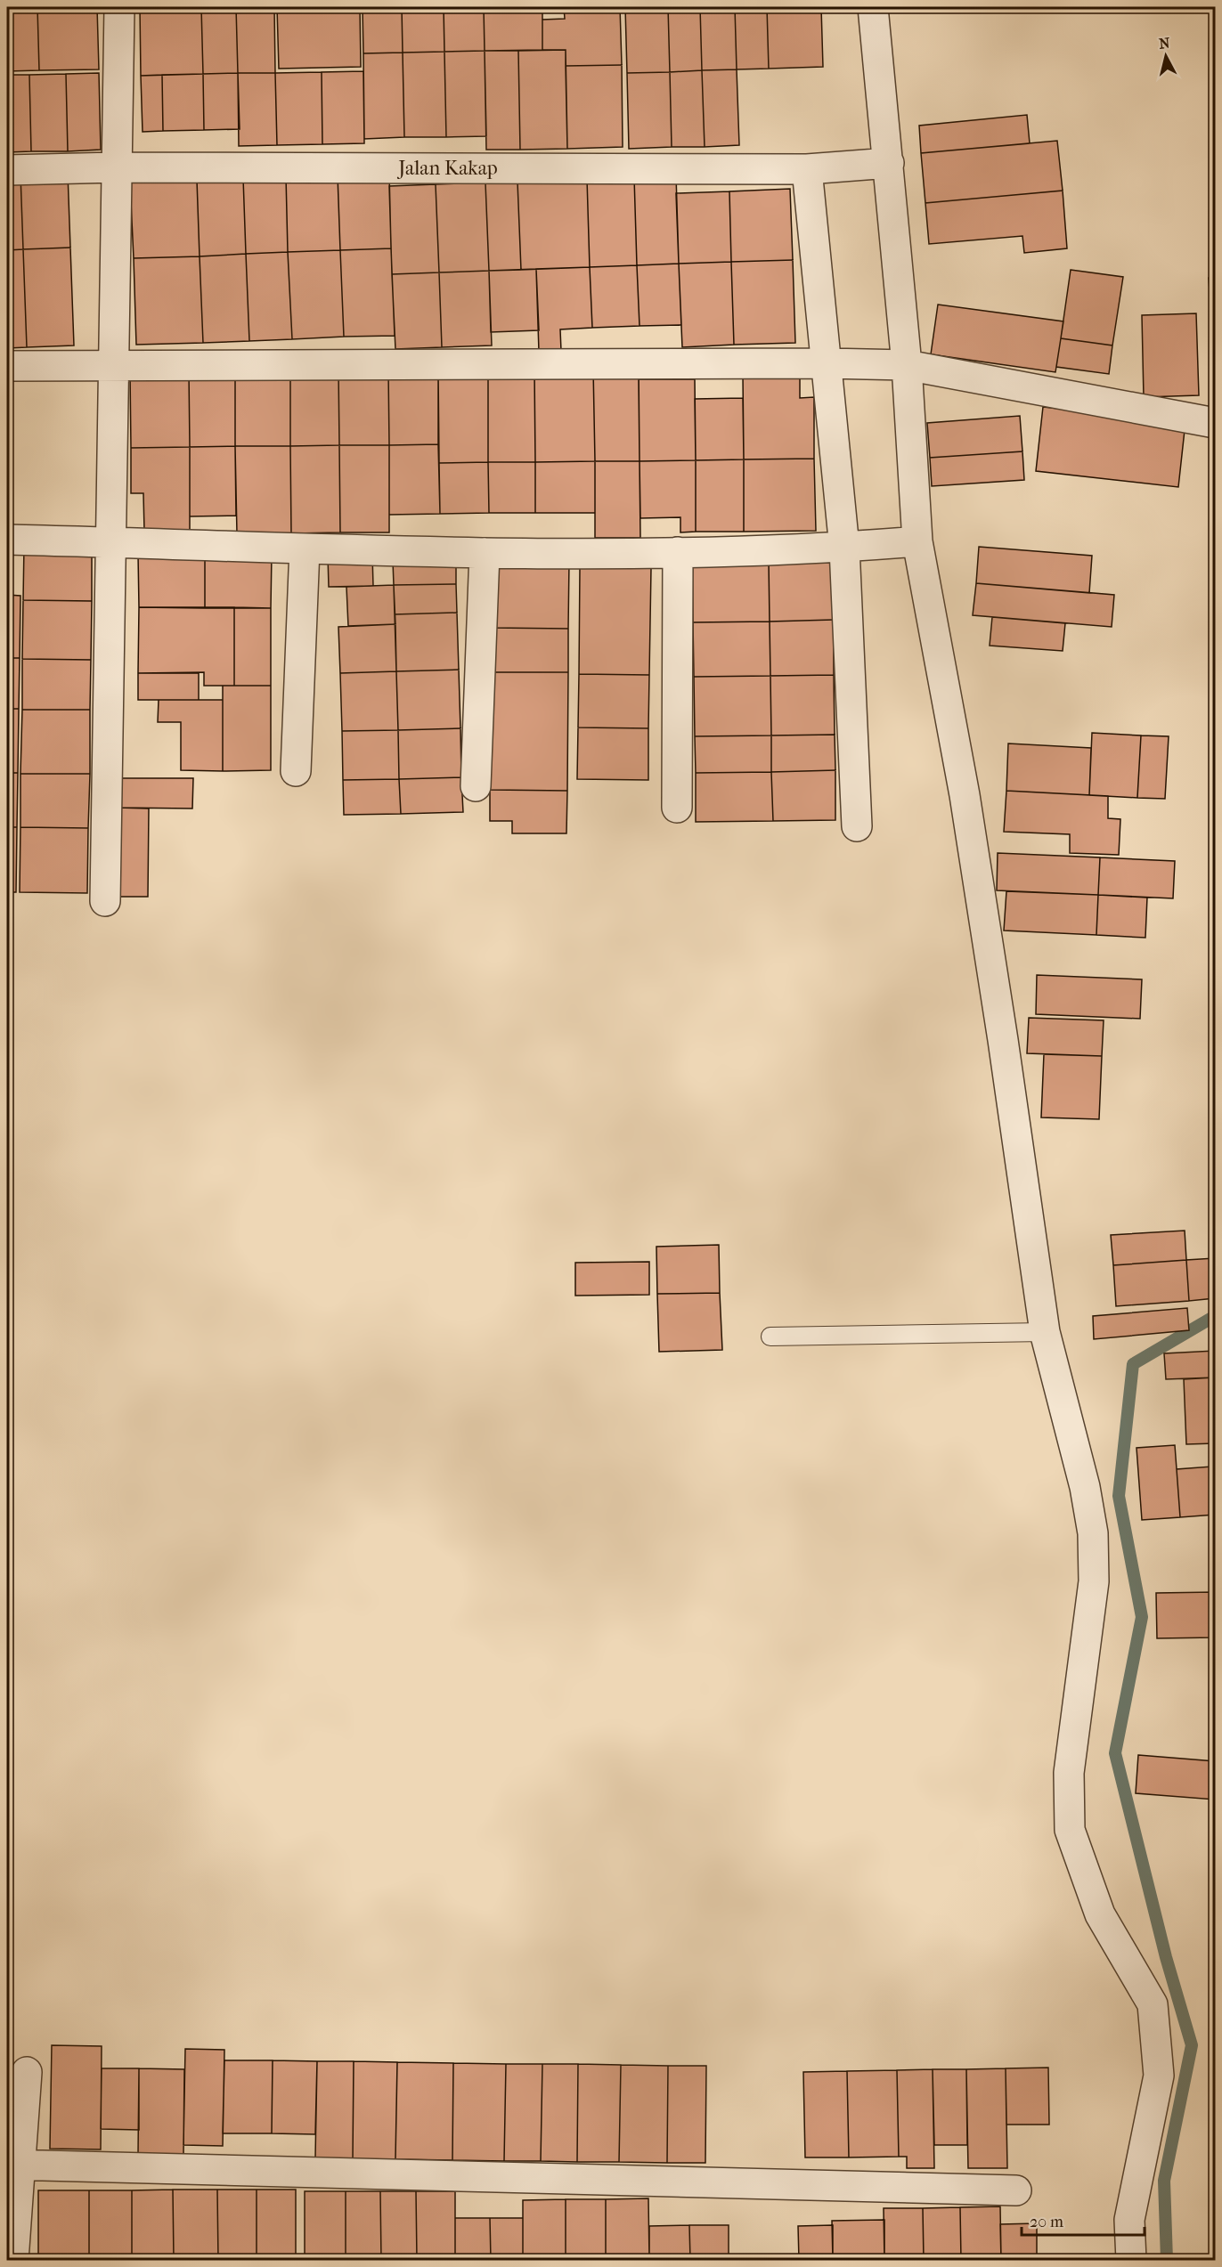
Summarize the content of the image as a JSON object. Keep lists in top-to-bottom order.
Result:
{
  "streets": {
    "street": ["Jalan Kakap"]
  },
  "scale_bar": "20 m",
  "north": "top"
}
